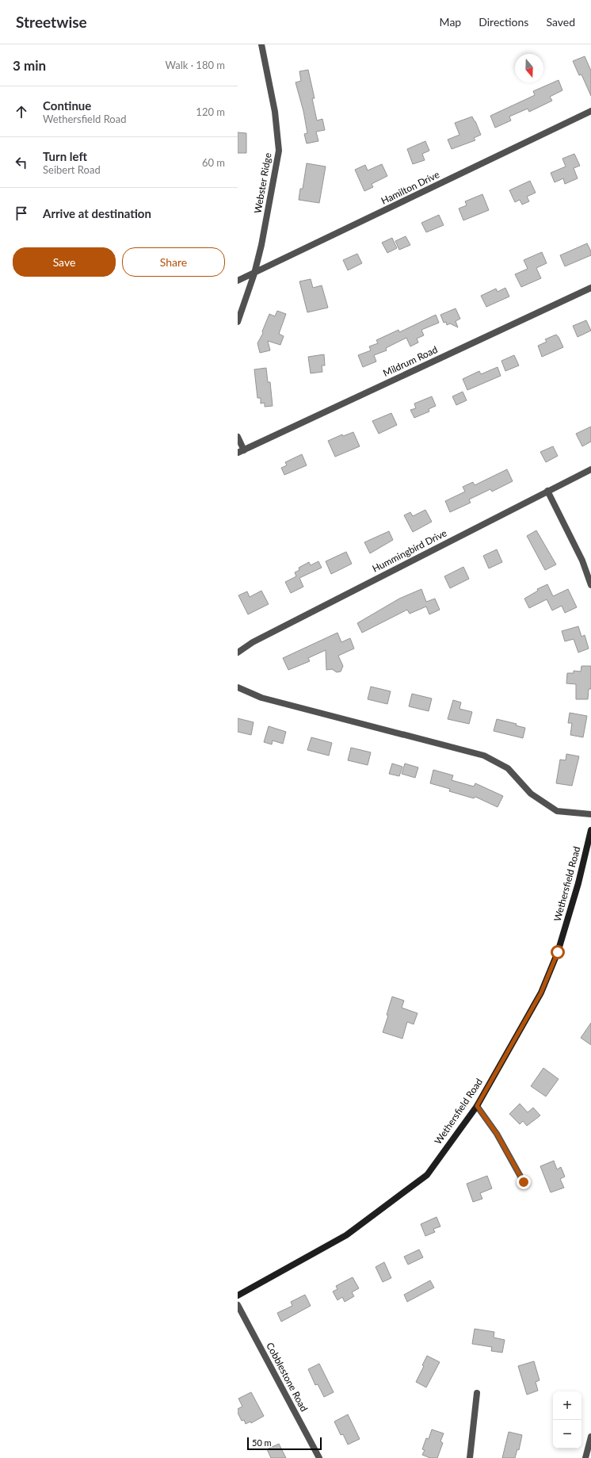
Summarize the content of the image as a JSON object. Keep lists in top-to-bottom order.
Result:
{
  "streets": {
    "street": [
      "Webster Ridge",
      "Hamilton Drive",
      "Mildrum Road",
      "Hummingbird Drive",
      "Wethersfield Road",
      "Cobblestone Road"
    ]
  },
  "crossings": [
    ["Webster Ridge", "Hamilton Drive"]
  ],
  "scale_bar": "50 m",
  "north": "bottom",
  "page": {
    "header": "Streetwise",
    "nav": ["Map", "Directions", "Saved"],
    "heading": ["3 min", "Walk · 180 m"],
    "list": [
      ["Continue", "Wethersfield Road", "120 m"],
      ["Turn left", "Seibert Road", "60 m"],
      "Arrive at destination"
    ],
    "buttons": ["Save", "Share"],
    "map_buttons": ["+", "−"],
    "scale": "50 m"
  }
}
